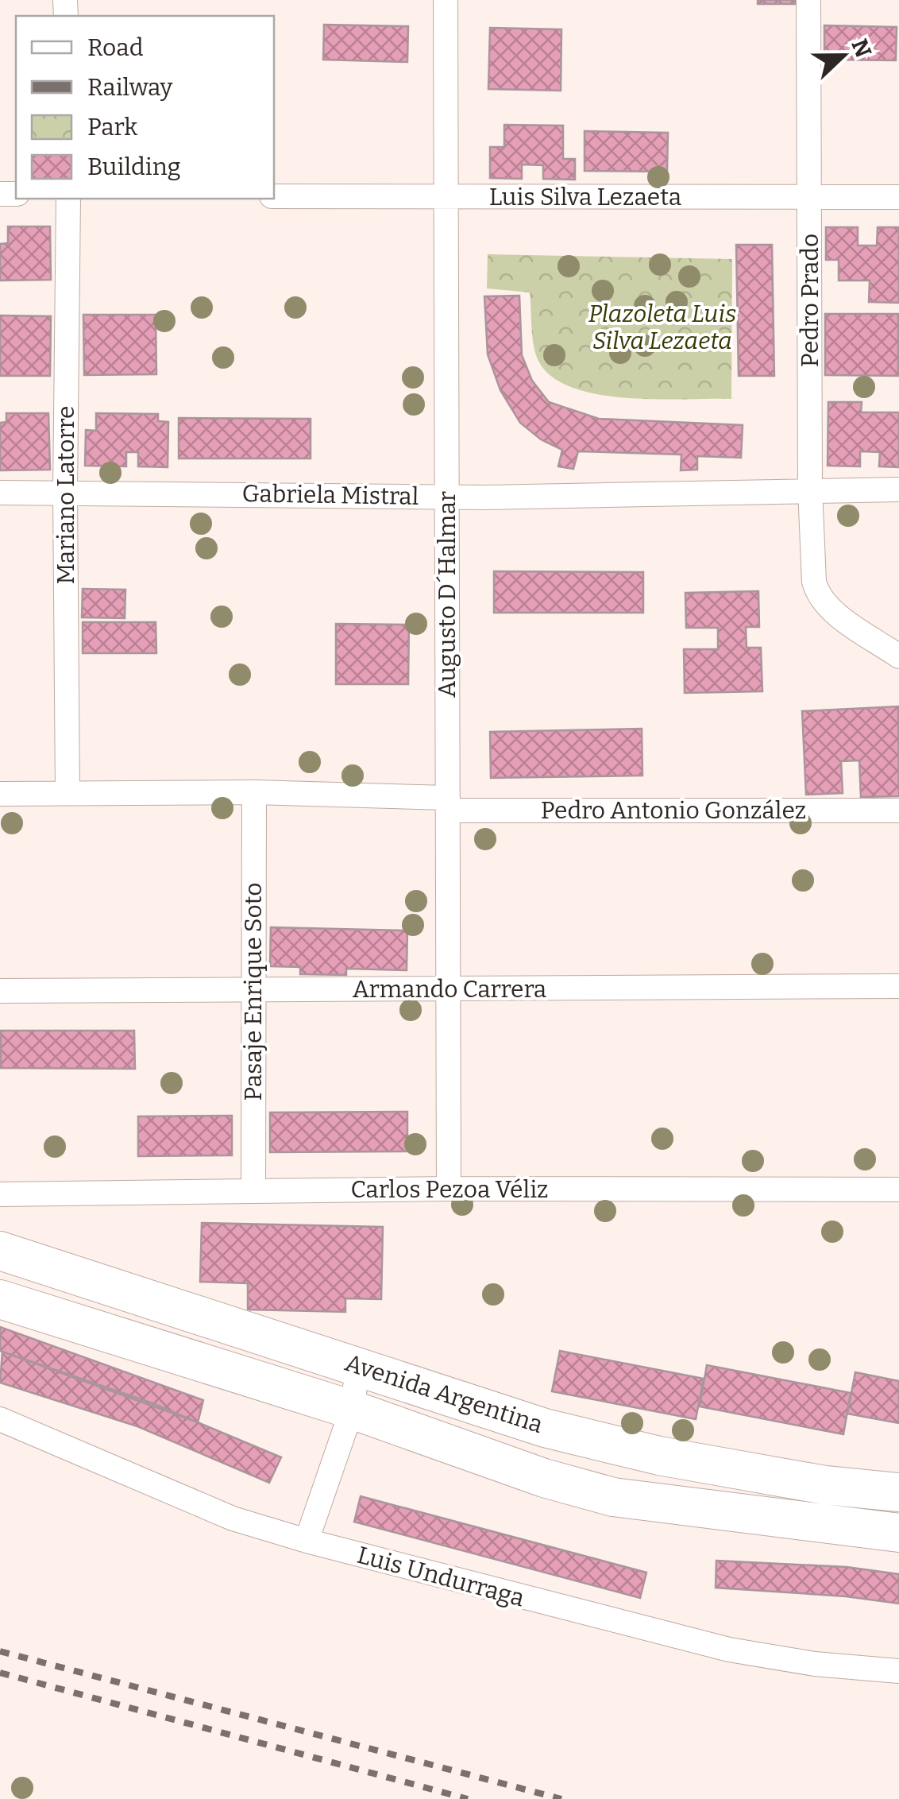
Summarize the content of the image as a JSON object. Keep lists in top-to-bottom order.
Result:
{
  "streets": {
    "main road": ["Avenida Argentina"],
    "street": [
      "Luis Silva Lezaeta",
      "Pedro Prado",
      "Mariano Latorre",
      "Gabriela Mistral",
      "Augusto D´Halmar",
      "Pedro Antonio González",
      "Armando Carrera",
      "Pasaje Enrique Soto",
      "Carlos Pezoa Véliz",
      "Luis Undurraga"
    ]
  },
  "crossings": [
    ["Luis Silva Lezaeta", "Pedro Prado"],
    ["Luis Silva Lezaeta", "Augusto D´Halmar"],
    ["Pedro Prado", "Gabriela Mistral"],
    ["Mariano Latorre", "Gabriela Mistral"],
    ["Mariano Latorre", "Pedro Antonio González"],
    ["Gabriela Mistral", "Augusto D´Halmar"],
    ["Augusto D´Halmar", "Pedro Antonio González"],
    ["Augusto D´Halmar", "Armando Carrera"],
    ["Augusto D´Halmar", "Carlos Pezoa Véliz"],
    ["Pedro Antonio González", "Pasaje Enrique Soto"],
    ["Armando Carrera", "Pasaje Enrique Soto"],
    ["Pasaje Enrique Soto", "Carlos Pezoa Véliz"]
  ],
  "parks": ["Plazoleta Luis Silva Lezaeta"],
  "legend": [
    "Road",
    "Railway",
    "Park",
    "Building"
  ],
  "north": "right"
}
